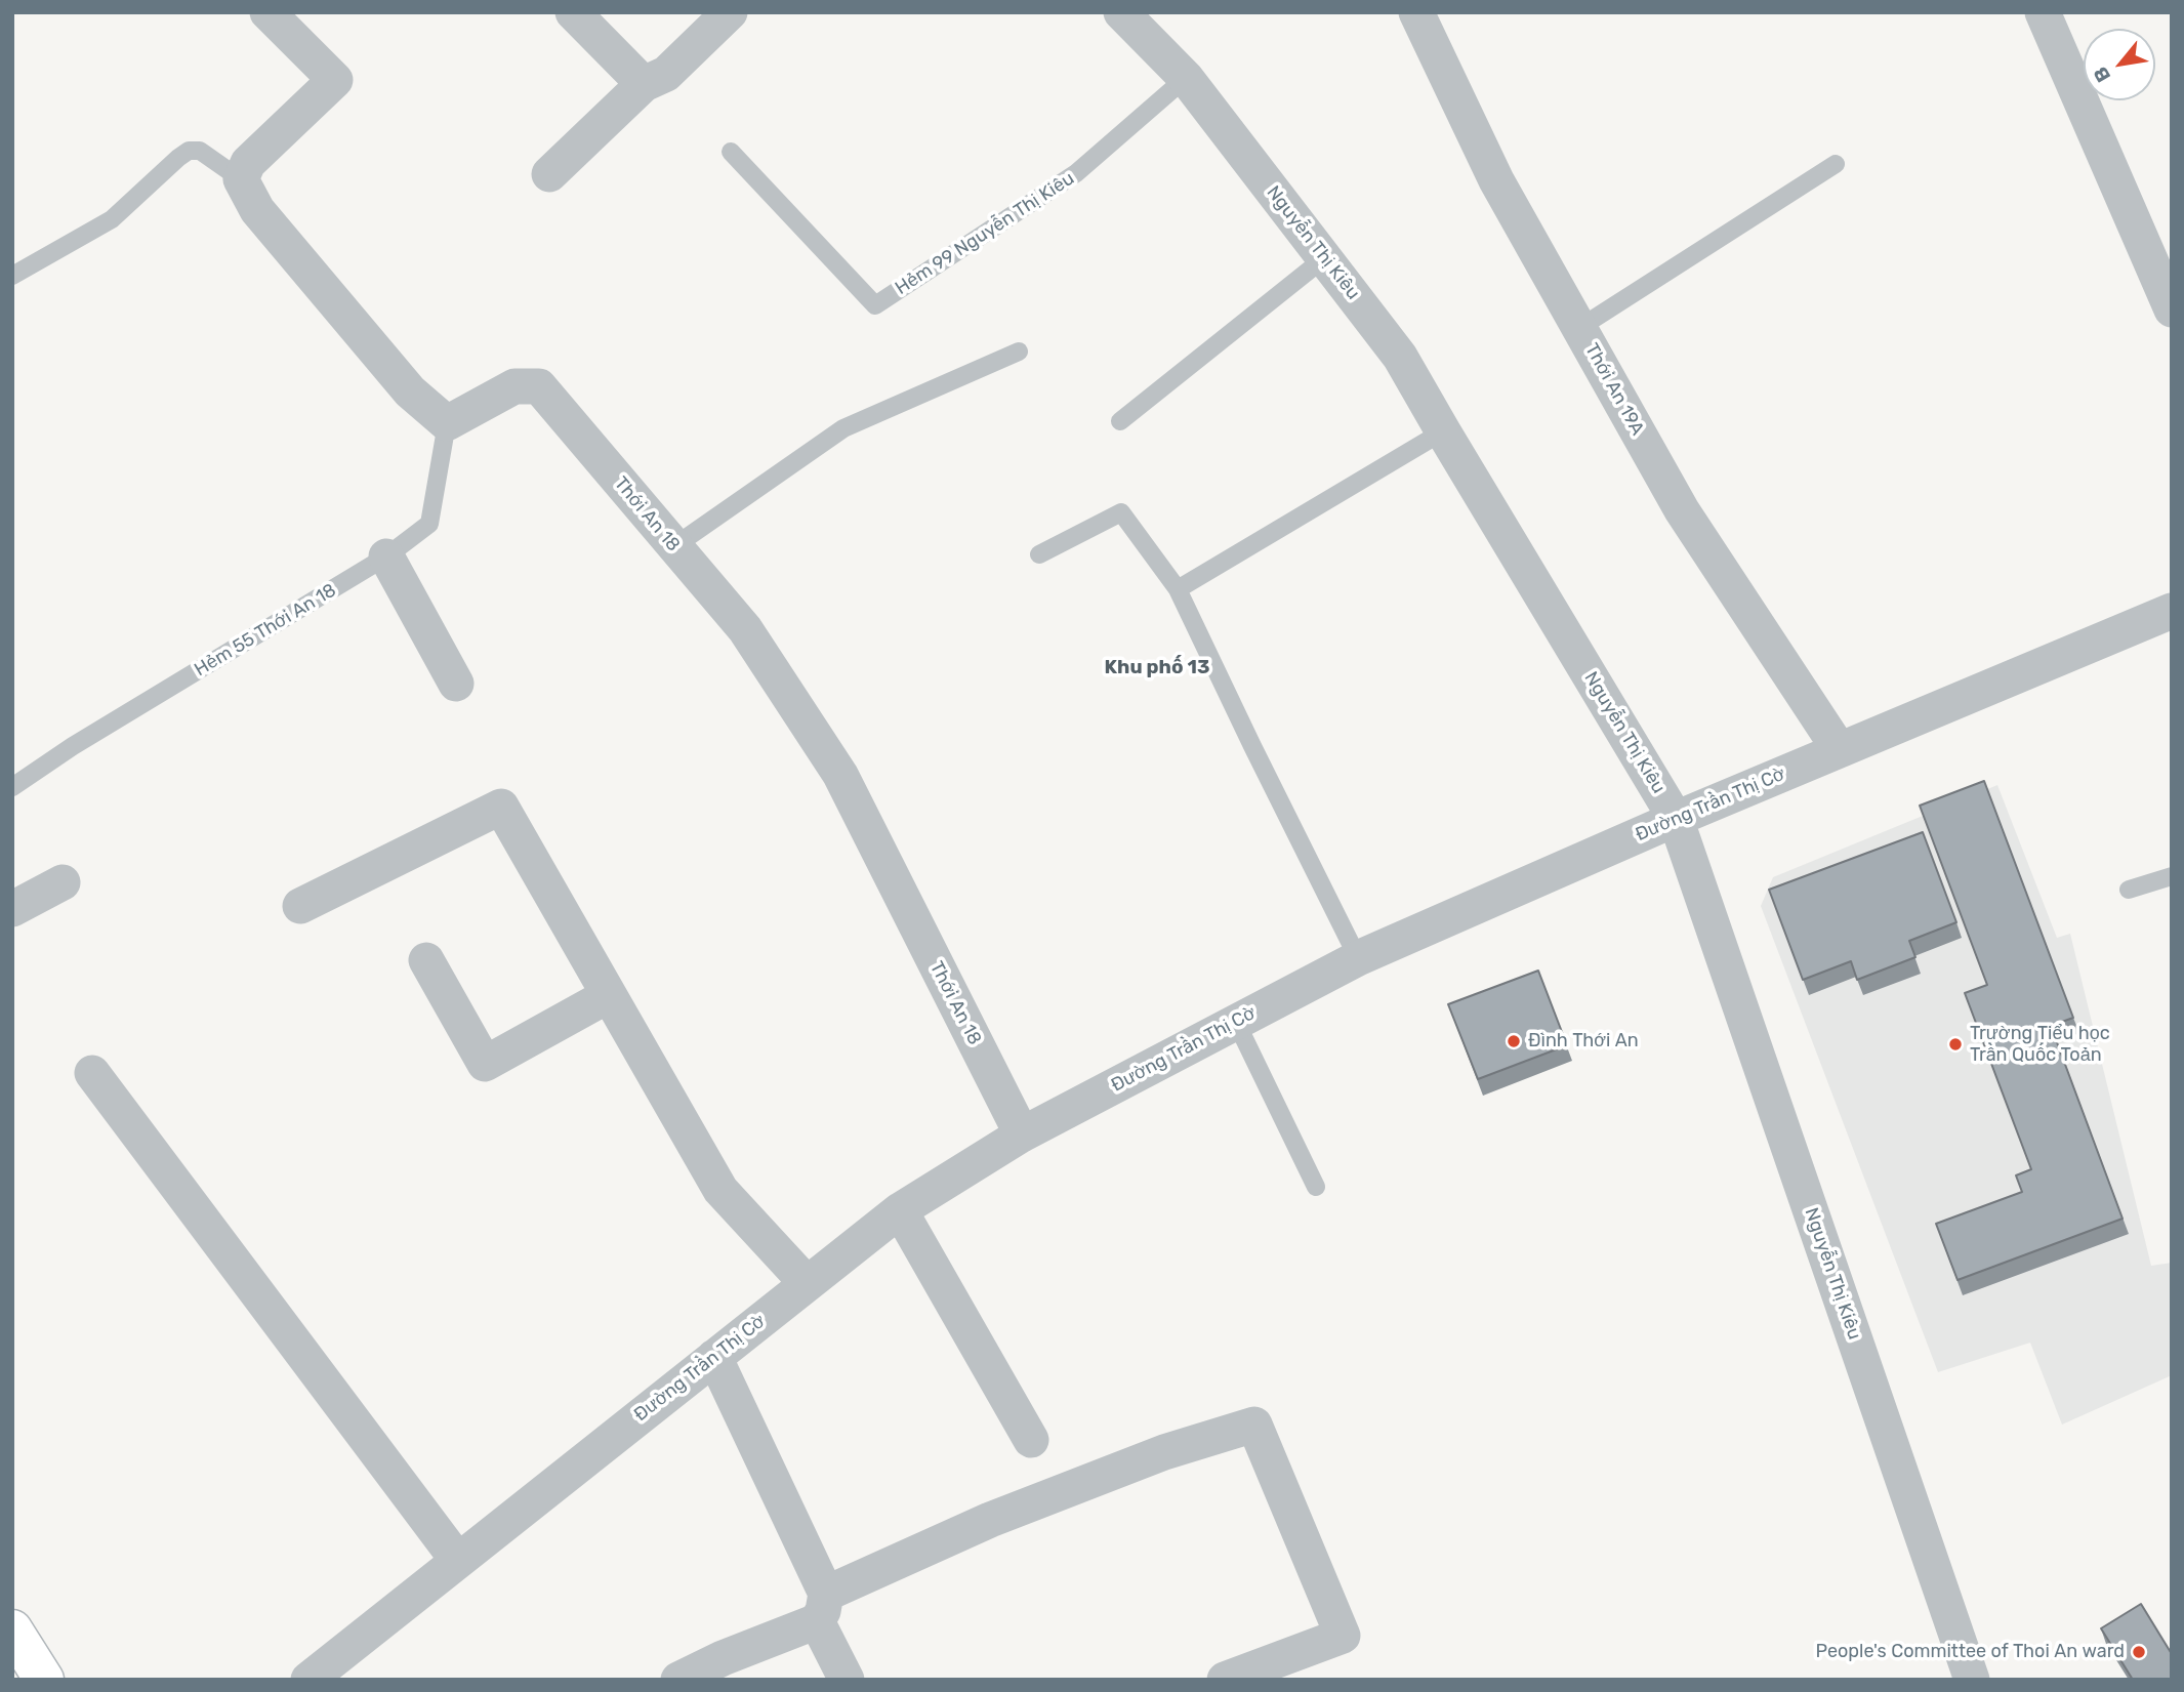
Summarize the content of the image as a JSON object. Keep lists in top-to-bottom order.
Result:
{
  "streets": {
    "street": [
      "Nguyễn Thị Kiêu",
      "Thới An 19A",
      "Thới An 18",
      "Đường Trần Thị Cờ"
    ],
    "lane": ["Hẻm 99 Nguyễn Thị Kiêu", "Hẻm 55 Thới An 18"]
  },
  "crossings": [
    ["Hẻm 99 Nguyễn Thị Kiêu", "Nguyễn Thị Kiêu"],
    ["Nguyễn Thị Kiêu", "Đường Trần Thị Cờ"],
    ["Thới An 19A", "Đường Trần Thị Cờ"],
    ["Thới An 18", "Hẻm 55 Thới An 18"],
    ["Thới An 18", "Đường Trần Thị Cờ"]
  ],
  "districts": ["Khu phố 13"],
  "places": ["Đình Thới An", "Trường Tiểu học Trần Quốc Toản", "People's Committee of Thoi An ward"],
  "north": "bottom left"
}
